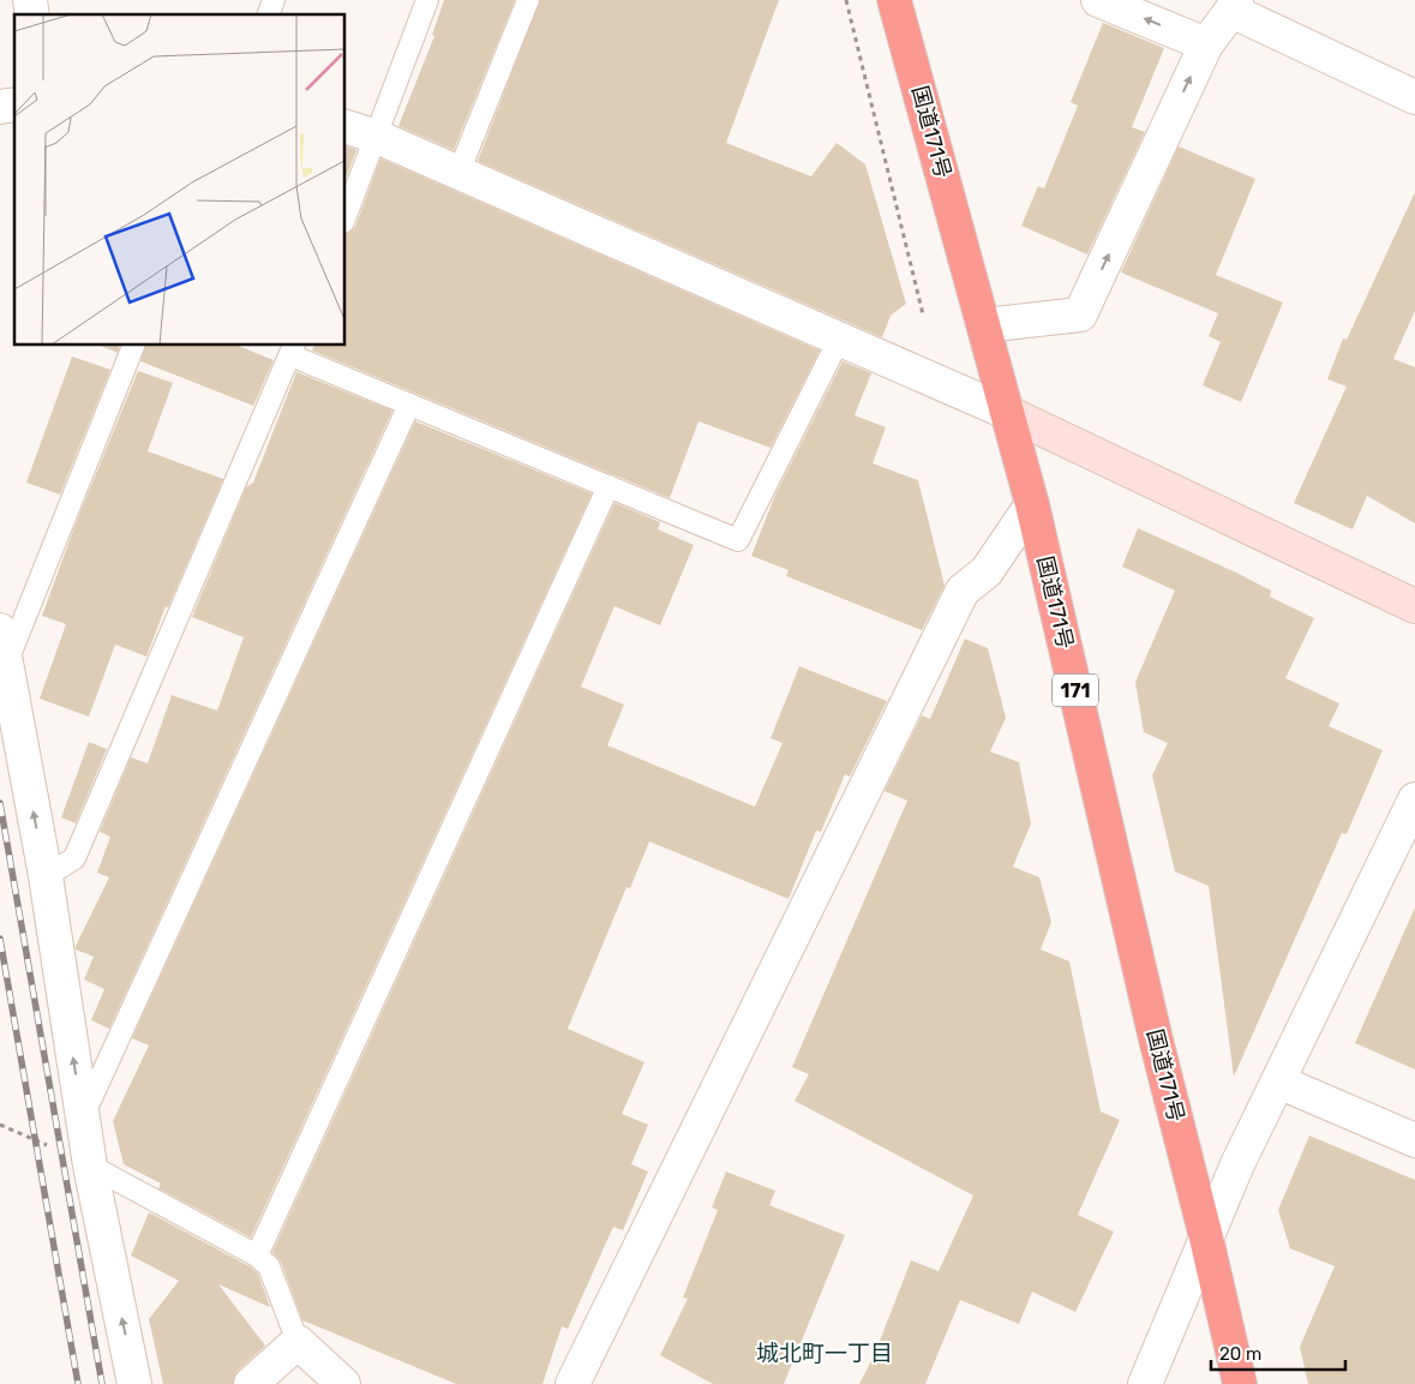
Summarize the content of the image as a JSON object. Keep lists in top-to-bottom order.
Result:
{
  "streets": {
    "highway": ["国道171号", "171"]
  },
  "districts": ["城北町一丁目"],
  "scale_bar": "20 m"
}
